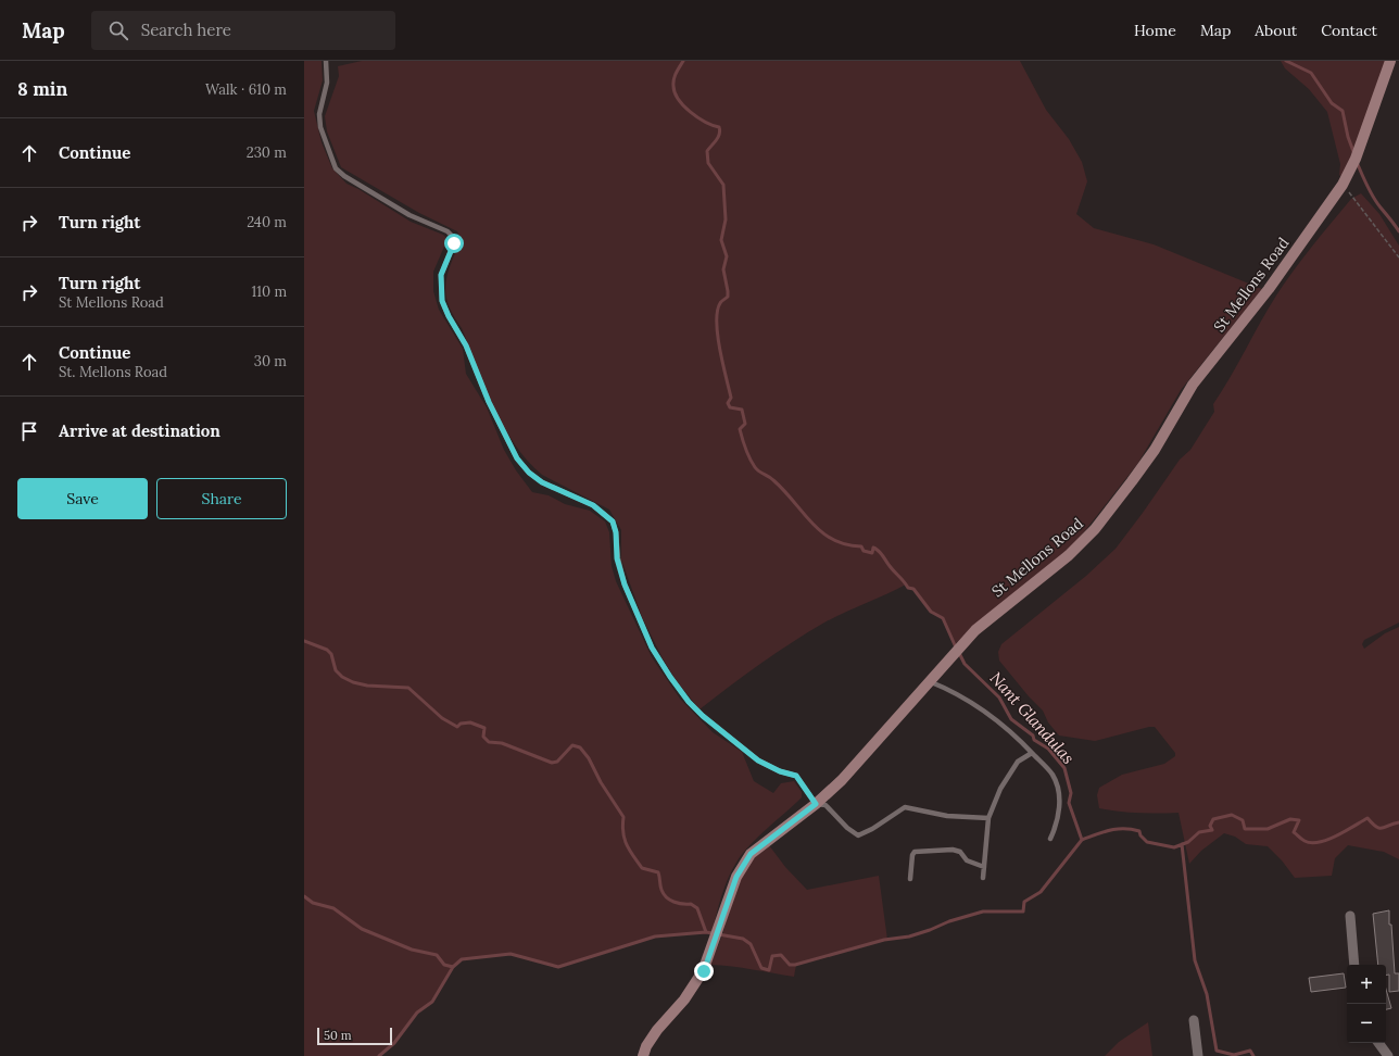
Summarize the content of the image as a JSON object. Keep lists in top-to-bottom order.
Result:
{
  "streets": {
    "main road": ["St Mellons Road"]
  },
  "water": ["Nant Glandulas"],
  "scale_bar": "50 m",
  "page": {
    "header": "Map",
    "search": "Search here",
    "nav": [
      "Home",
      "Map",
      "About",
      "Contact"
    ],
    "heading": ["8 min", "Walk · 610 m"],
    "list": [
      ["Continue", "230 m"],
      ["Turn right", "240 m"],
      ["Turn right", "St Mellons Road", "110 m"],
      ["Continue", "St. Mellons Road", "30 m"],
      "Arrive at destination"
    ],
    "buttons": ["Save", "Share"],
    "map_buttons": ["+", "−"],
    "scale": "50 m"
  }
}
